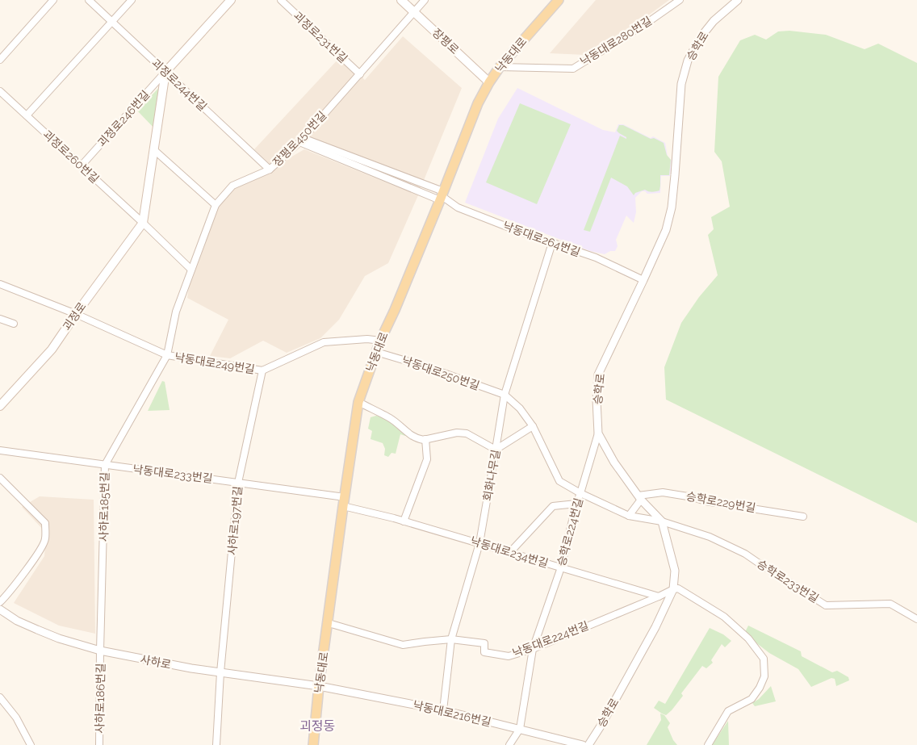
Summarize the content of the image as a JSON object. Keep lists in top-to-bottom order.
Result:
{
  "streets": {
    "main road": ["장평로", "낙동대로", "괴정로"],
    "street": [
      "괴정로231번길",
      "낙동대로280번길",
      "승학로",
      "괴정로244번길",
      "괴정로246번길",
      "장평로450번길",
      "괴정로260번길",
      "낙동대로264번길",
      "낙동대로249번길",
      "낙동대로250번길",
      "낙동대로233번길",
      "회화나무길",
      "승학로229번길",
      "사하로185번길",
      "사하로197번길",
      "승학로224번길",
      "낙동대로234번길",
      "승학로233번길",
      "낙동대로224번길",
      "사하로",
      "사하로186번길",
      "낙동대로216번길"
    ]
  },
  "crossings": [
    ["괴정로231번길", "장평로450번길"],
    ["장평로", "낙동대로"],
    ["장평로", "장평로450번길"],
    ["낙동대로280번길", "낙동대로"],
    ["승학로", "낙동대로264번길"],
    ["승학로", "승학로229번길"],
    ["승학로", "승학로224번길"],
    ["승학로", "승학로233번길"],
    ["낙동대로", "낙동대로264번길"],
    ["낙동대로", "낙동대로249번길"],
    ["낙동대로", "낙동대로250번길"],
    ["낙동대로", "낙동대로233번길"],
    ["낙동대로", "낙동대로234번길"],
    ["낙동대로", "낙동대로224번길"],
    ["낙동대로", "사하로"],
    ["낙동대로", "낙동대로216번길"],
    ["괴정로244번길", "괴정로246번길"],
    ["괴정로244번길", "장평로450번길"],
    ["괴정로244번길", "괴정로"],
    ["괴정로246번길", "괴정로260번길"],
    ["괴정로246번길", "괴정로"],
    ["장평로450번길", "낙동대로249번길"],
    ["장평로450번길", "사하로185번길"],
    ["괴정로260번길", "괴정로"],
    ["낙동대로264번길", "회화나무길"],
    ["괴정로", "낙동대로249번길"],
    ["낙동대로249번길", "사하로185번길"],
    ["낙동대로249번길", "사하로197번길"],
    ["낙동대로250번길", "회화나무길"],
    ["낙동대로250번길", "승학로233번길"],
    ["낙동대로233번길", "사하로185번길"],
    ["낙동대로233번길", "사하로197번길"],
    ["낙동대로233번길", "낙동대로234번길"],
    ["회화나무길", "낙동대로234번길"],
    ["회화나무길", "승학로233번길"],
    ["회화나무길", "낙동대로224번길"],
    ["회화나무길", "낙동대로216번길"],
    ["사하로185번길", "사하로"],
    ["사하로185번길", "사하로186번길"],
    ["사하로197번길", "사하로"],
    ["승학로224번길", "낙동대로234번길"],
    ["승학로224번길", "승학로233번길"],
    ["승학로224번길", "낙동대로224번길"],
    ["승학로224번길", "낙동대로216번길"],
    ["낙동대로234번길", "낙동대로224번길"],
    ["사하로", "사하로186번길"],
    ["사하로", "낙동대로216번길"]
  ],
  "districts": ["괴정동"]
}
